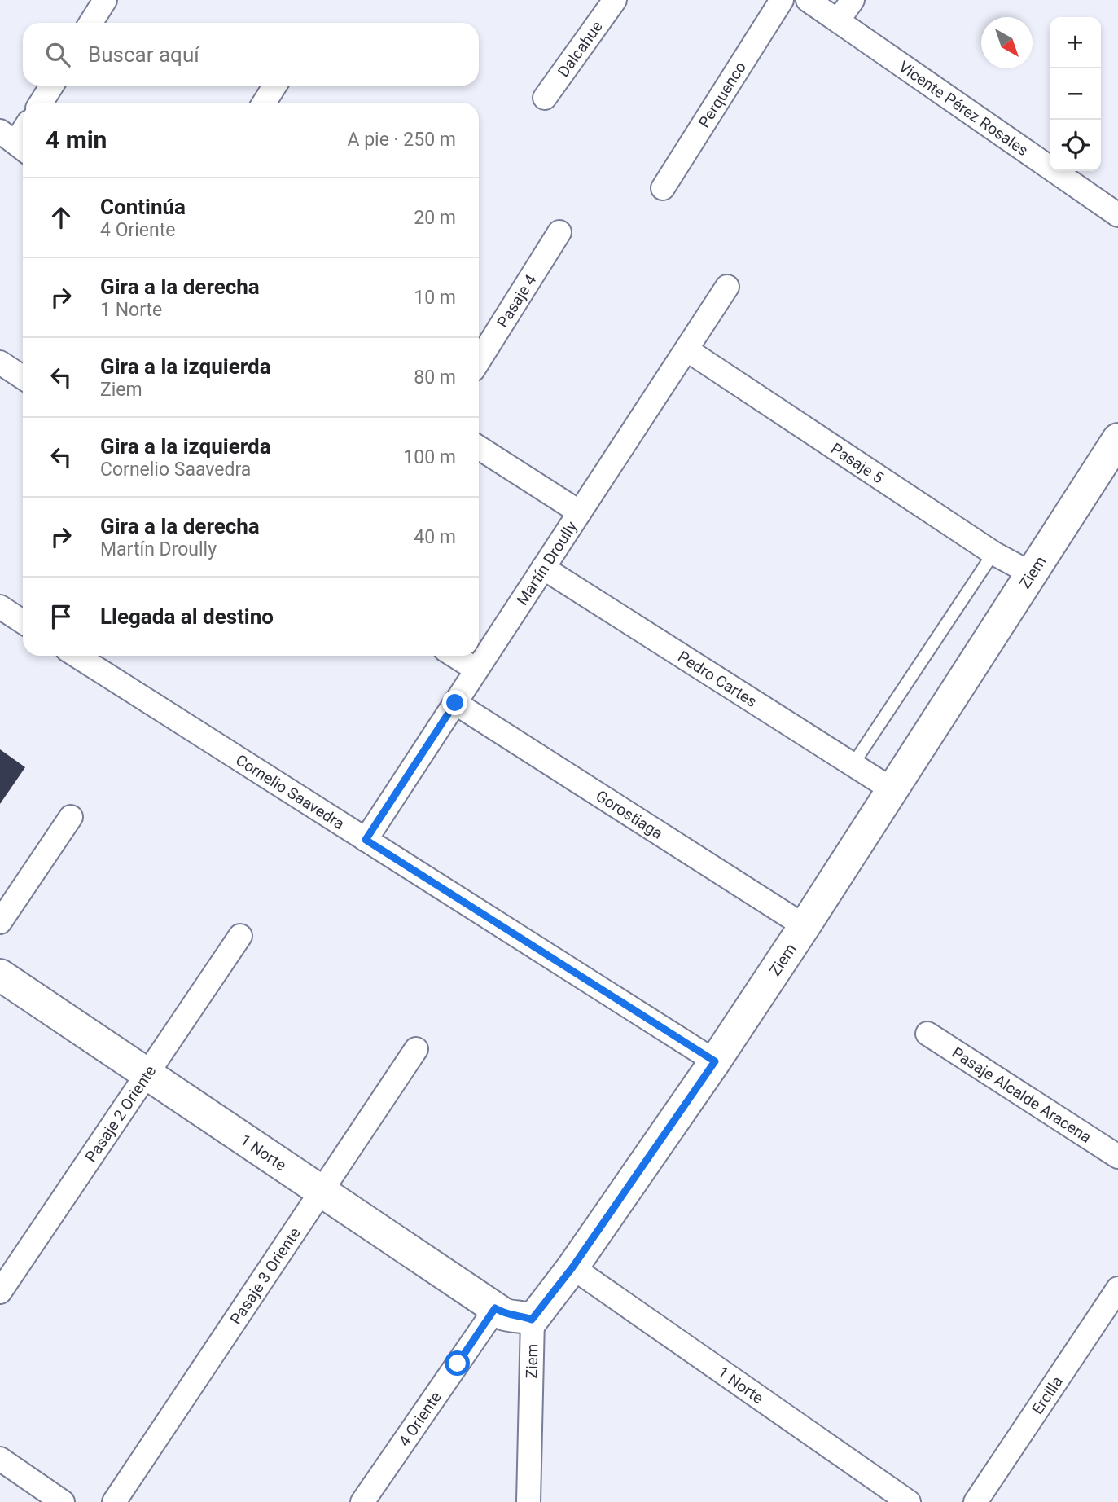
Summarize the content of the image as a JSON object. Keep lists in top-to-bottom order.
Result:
{
  "streets": {
    "street": [
      "Dalcahue",
      "Perquenco",
      "Vicente Pérez Rosales",
      "Pasaje 4",
      "Pasaje 5",
      "Martín Droully",
      "Ziem",
      "Pedro Cartes",
      "Cornelio Saavedra",
      "Gorostiaga",
      "Pasaje Alcalde Aracena",
      "Pasaje 2 Oriente",
      "1 Norte",
      "Pasaje 3 Oriente",
      "Ercilla",
      "4 Oriente"
    ]
  },
  "crossings": [
    ["Pasaje 5", "Martín Droully"],
    ["Pasaje 5", "Ziem"],
    ["Martín Droully", "Pedro Cartes"],
    ["Martín Droully", "Cornelio Saavedra"],
    ["Martín Droully", "Gorostiaga"],
    ["Ziem", "Pedro Cartes"],
    ["Ziem", "Cornelio Saavedra"],
    ["Ziem", "Gorostiaga"],
    ["Ziem", "1 Norte"],
    ["Pasaje 2 Oriente", "1 Norte"],
    ["1 Norte", "Pasaje 3 Oriente"],
    ["1 Norte", "4 Oriente"]
  ],
  "north": "bottom right",
  "page": {
    "map_buttons": ["+", "−"],
    "search": "Buscar aquí",
    "heading": ["4 min", "A pie · 250 m"],
    "list": [
      ["Continúa", "4 Oriente", "20 m"],
      ["Gira a la derecha", "1 Norte", "10 m"],
      ["Gira a la izquierda", "Ziem", "80 m"],
      ["Gira a la izquierda", "Cornelio Saavedra", "100 m"],
      ["Gira a la derecha", "Martín Droully", "40 m"],
      "Llegada al destino"
    ]
  }
}
